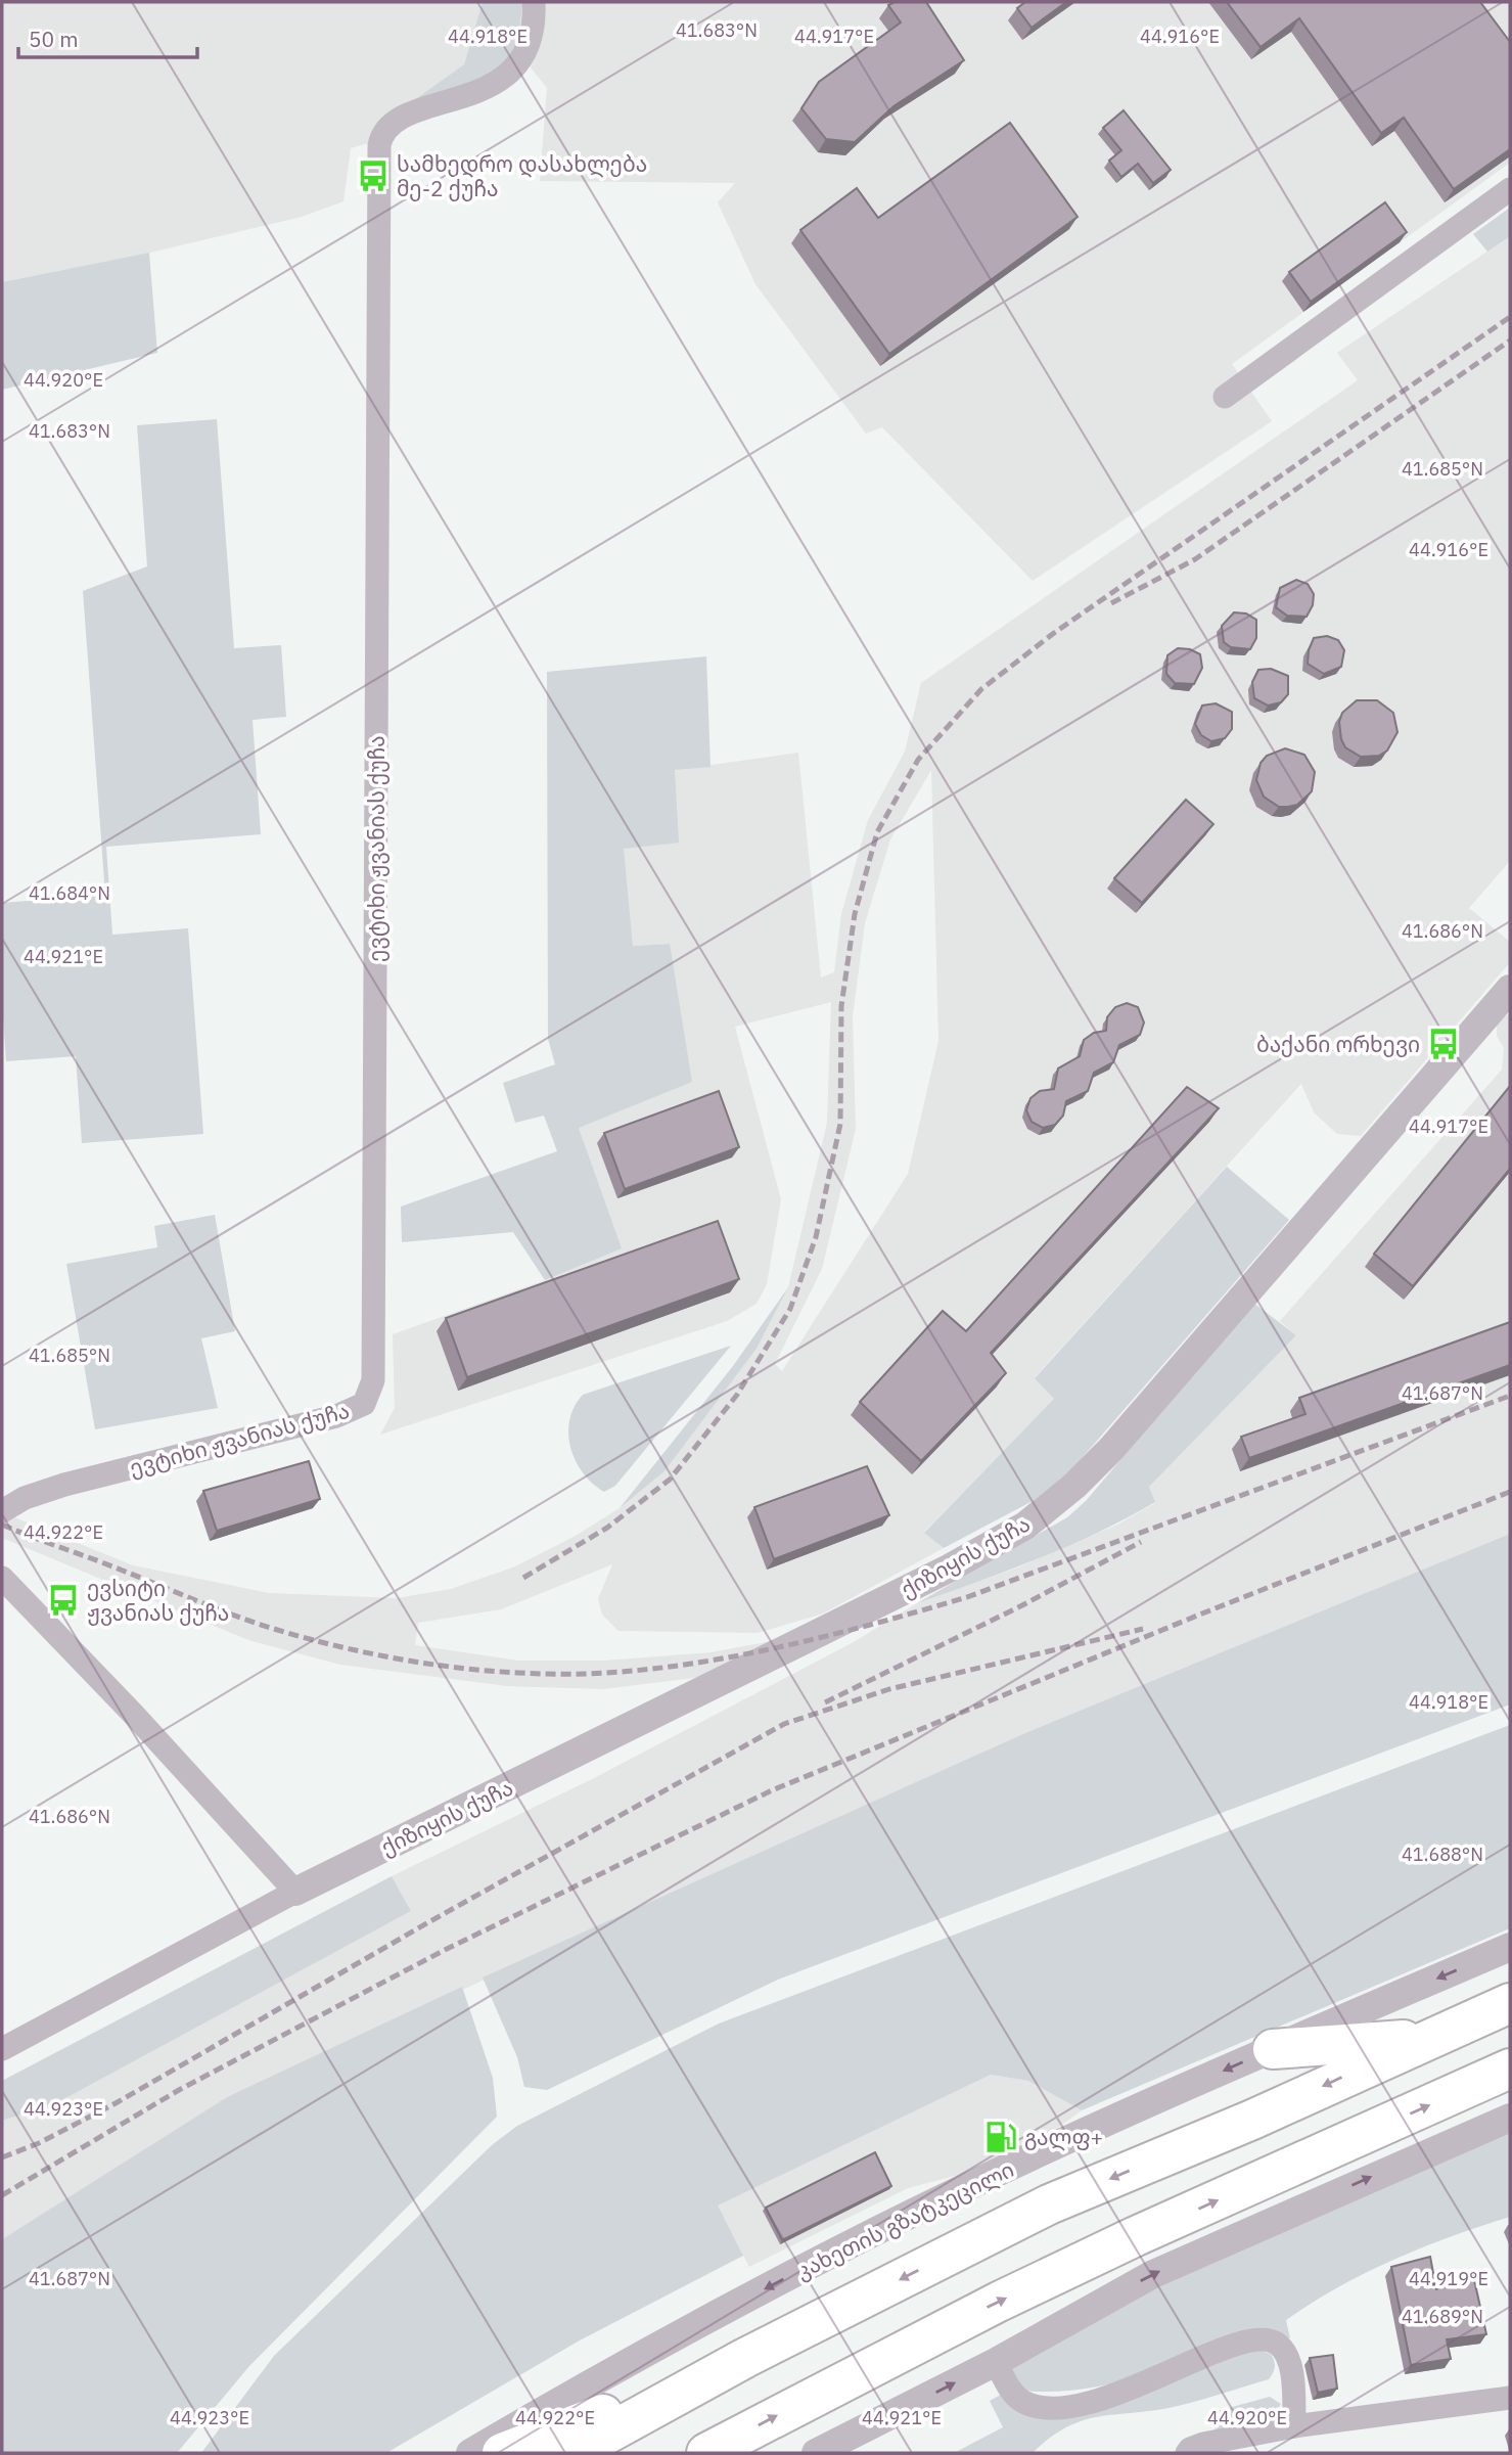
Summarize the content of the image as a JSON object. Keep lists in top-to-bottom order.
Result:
{
  "streets": {
    "street": ["ევტიხი ჟვანიას ქუჩა", "ქიზიყის ქუჩა", "კახეთის გზატკეცილი"]
  },
  "places": {
    "bus stop": ["სამხედრო დასახლება მე-2 ქუჩა", "ბაქანი ორხევი", "ევსიტი ჟვანიას ქუჩა"],
    "fuel station": ["გალფ+"]
  },
  "scale_bar": "50 m",
  "coordinates": [
    "41.683°N",
    "44.916°E",
    "44.918°E",
    "44.917°E",
    "44.920°E",
    "41.685°N",
    "41.684°N",
    "41.686°N",
    "44.921°E",
    "41.687°N",
    "44.922°E",
    "41.688°N",
    "44.923°E",
    "44.919°E",
    "41.689°N"
  ]
}
